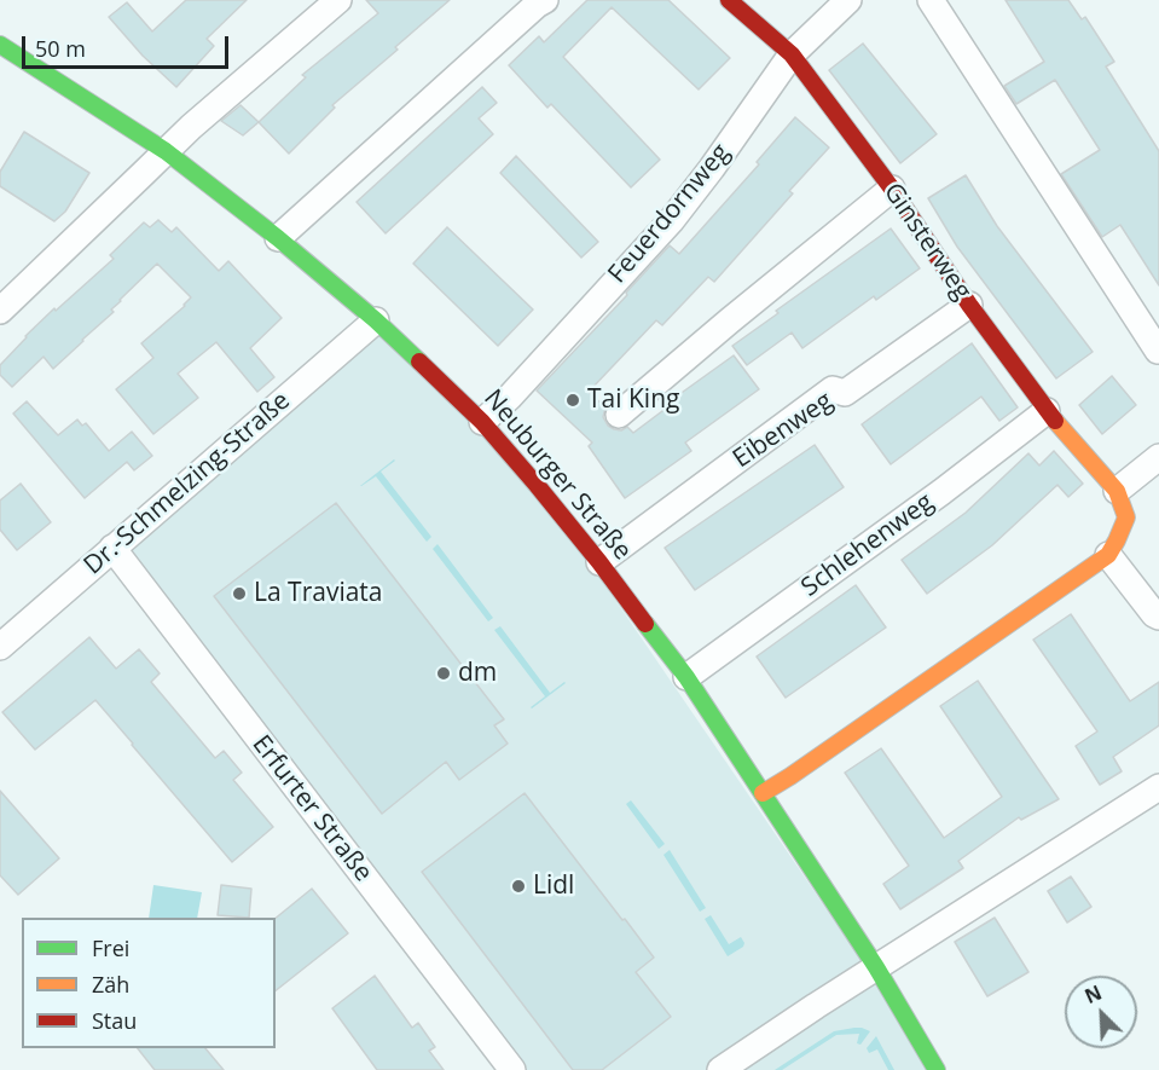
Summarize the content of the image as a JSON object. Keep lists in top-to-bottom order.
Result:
{
  "streets": {
    "street": [
      "Feuerdornweg",
      "Ginsterweg",
      "Eibenweg",
      "Neuburger Straße",
      "Dr.-Schmelzing-Straße",
      "Schlehenweg",
      "Erfurter Straße"
    ]
  },
  "crossings": [
    ["Feuerdornweg", "Ginsterweg"],
    ["Feuerdornweg", "Neuburger Straße"],
    ["Ginsterweg", "Eibenweg"],
    ["Ginsterweg", "Schlehenweg"],
    ["Eibenweg", "Neuburger Straße"],
    ["Neuburger Straße", "Dr.-Schmelzing-Straße"],
    ["Neuburger Straße", "Schlehenweg"],
    ["Dr.-Schmelzing-Straße", "Erfurter Straße"]
  ],
  "places": [
    "Tai King",
    "La Traviata",
    "dm",
    "Lidl"
  ],
  "legend": ["Frei", "Zäh", "Stau"],
  "scale_bar": "50 m",
  "north": "top left"
}
